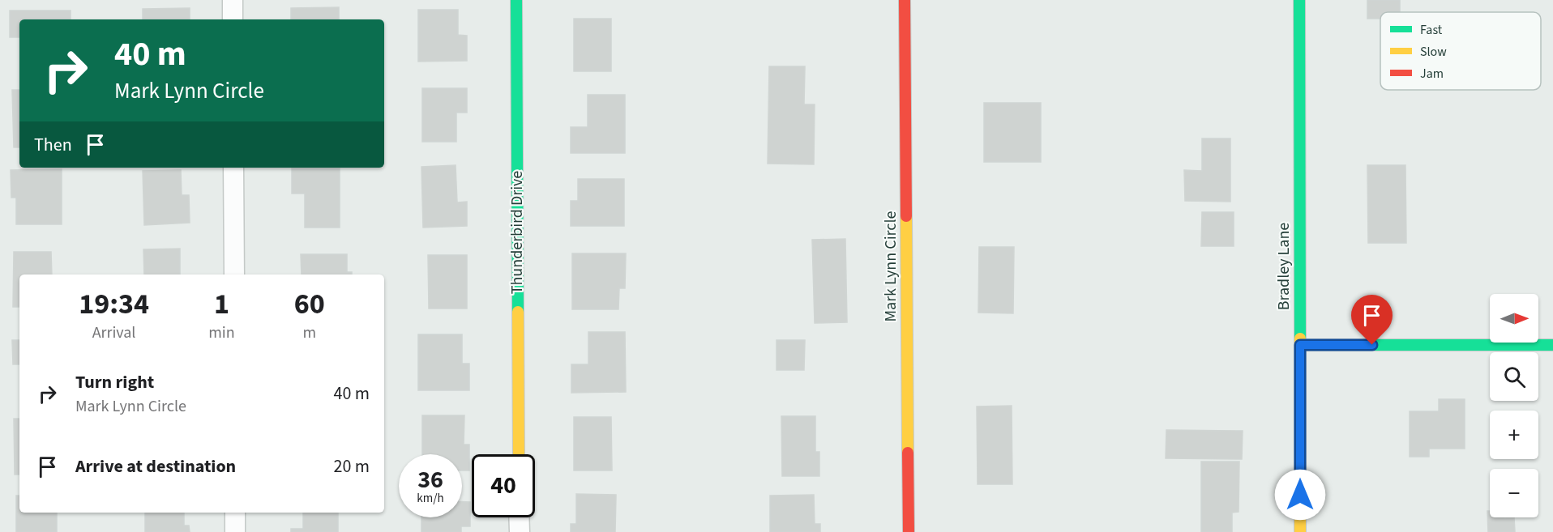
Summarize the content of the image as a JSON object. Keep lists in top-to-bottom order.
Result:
{
  "streets": {
    "street": ["Thunderbird Drive", "Mark Lynn Circle", "Bradley Lane"]
  },
  "legend": ["Fast", "Slow", "Jam"],
  "north": "right",
  "page": {
    "turn": ["40 m", "Mark Lynn Circle"],
    "then": "Then",
    "eta": [
      "19:34",
      "Arrival",
      "1",
      "min",
      "60",
      "m"
    ],
    "map_buttons": ["+", "−"],
    "list": [
      {
        "name": "Turn right",
        "note": "Mark Lynn Circle",
        "value": "40 m"
      },
      {
        "name": "Arrive at destination",
        "value": "20 m"
      }
    ],
    "speed": "36 km/h",
    "limit": "40"
  }
}
